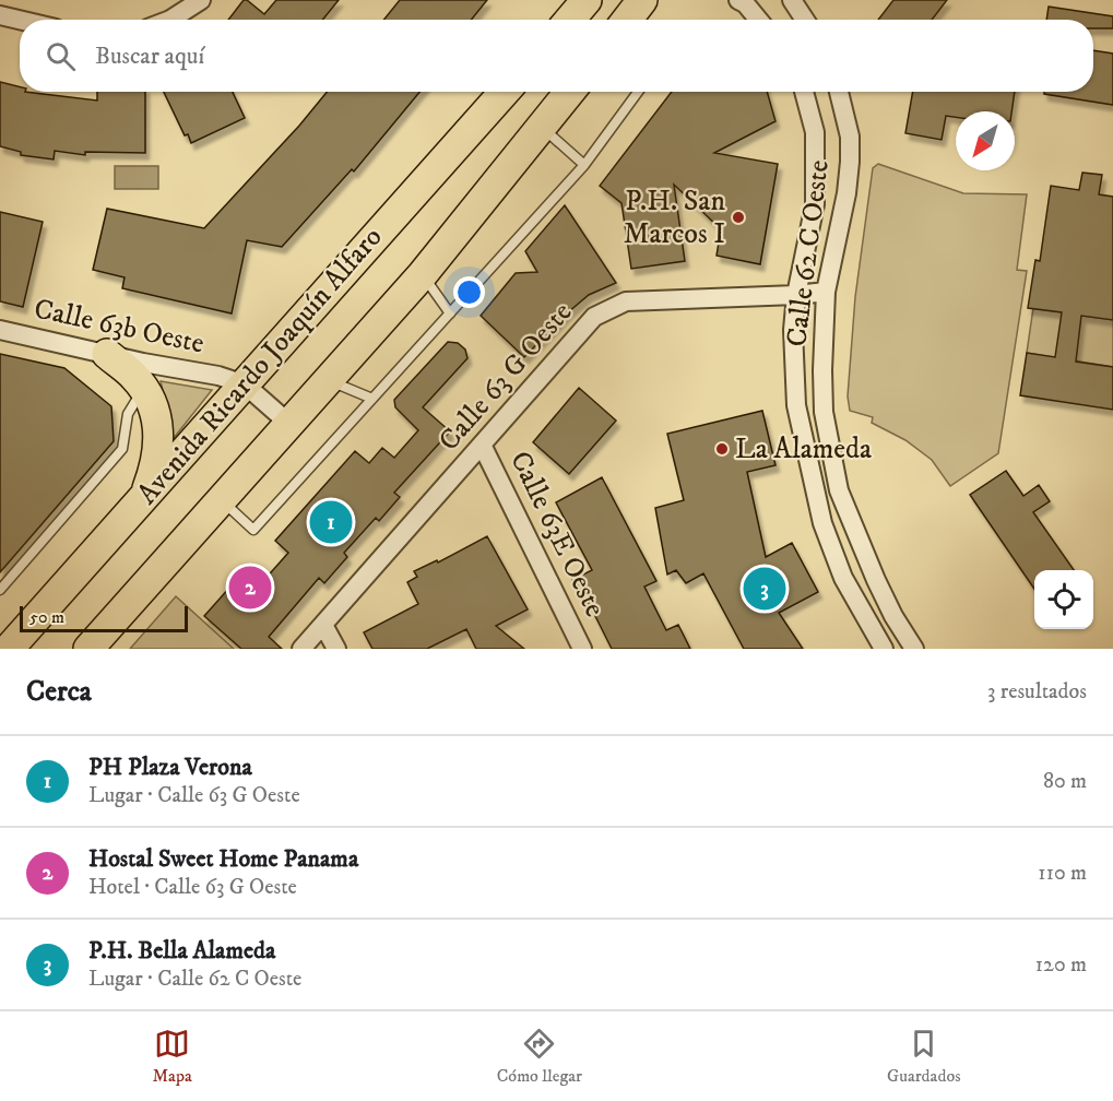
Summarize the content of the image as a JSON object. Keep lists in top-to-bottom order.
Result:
{
  "streets": {
    "main road": ["Avenida Ricardo Joaquín Alfaro"],
    "street": [
      "Calle 62 C Oeste",
      "Calle 63b Oeste",
      "Calle 63 G Oeste",
      "Calle 63E Oeste"
    ]
  },
  "crossings": [
    ["Calle 62 C Oeste", "Calle 63 G Oeste"],
    ["Calle 63b Oeste", "Avenida Ricardo Joaquín Alfaro"],
    ["Calle 63 G Oeste", "Calle 63E Oeste"]
  ],
  "places": ["P.H. San Marcos I", "La Alameda"],
  "scale_bar": "50 m",
  "north": "bottom left",
  "page": {
    "search": "Buscar aquí",
    "pins": ["1", "2", "3"],
    "scale": "50 m",
    "heading": ["Cerca", "3 resultados"],
    "list": [
      {
        "mark": "1",
        "name": "PH Plaza Verona",
        "note": "Lugar · Calle 63 G Oeste",
        "value": "80 m"
      },
      {
        "mark": "2",
        "name": "Hostal Sweet Home Panama",
        "note": "Hotel · Calle 63 G Oeste",
        "value": "110 m"
      },
      {
        "mark": "3",
        "name": "P.H. Bella Alameda",
        "note": "Lugar · Calle 62 C Oeste",
        "value": "120 m"
      }
    ],
    "nav": ["Mapa", "Cómo llegar", "Guardados"]
  }
}
